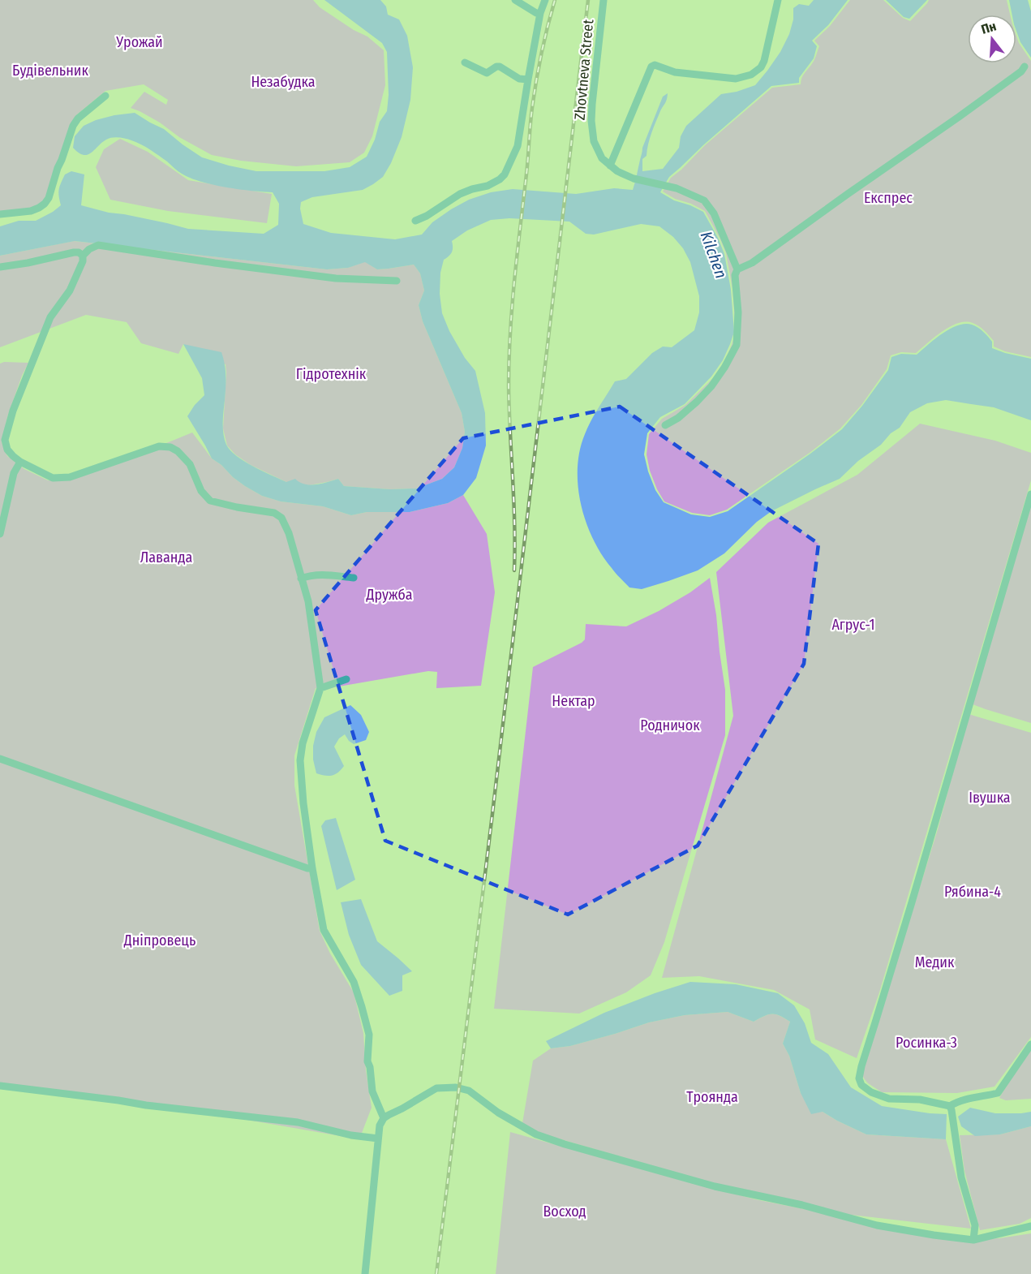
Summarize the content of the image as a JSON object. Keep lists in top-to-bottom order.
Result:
{
  "streets": {
    "street": ["Zhovtneva Street"]
  },
  "water": ["Kilchen"],
  "parks": [
    "Урожай",
    "Будівельник",
    "Незабудка",
    "Експрес",
    "Гідротехнік",
    "Лаванда",
    "Дружба",
    "Агрус-1",
    "Нектар",
    "Родничок",
    "Івушка",
    "Рябина-4",
    "Дніпровець",
    "Медик",
    "Росинка-3",
    "Троянда",
    "Восход"
  ],
  "north": "top"
}
